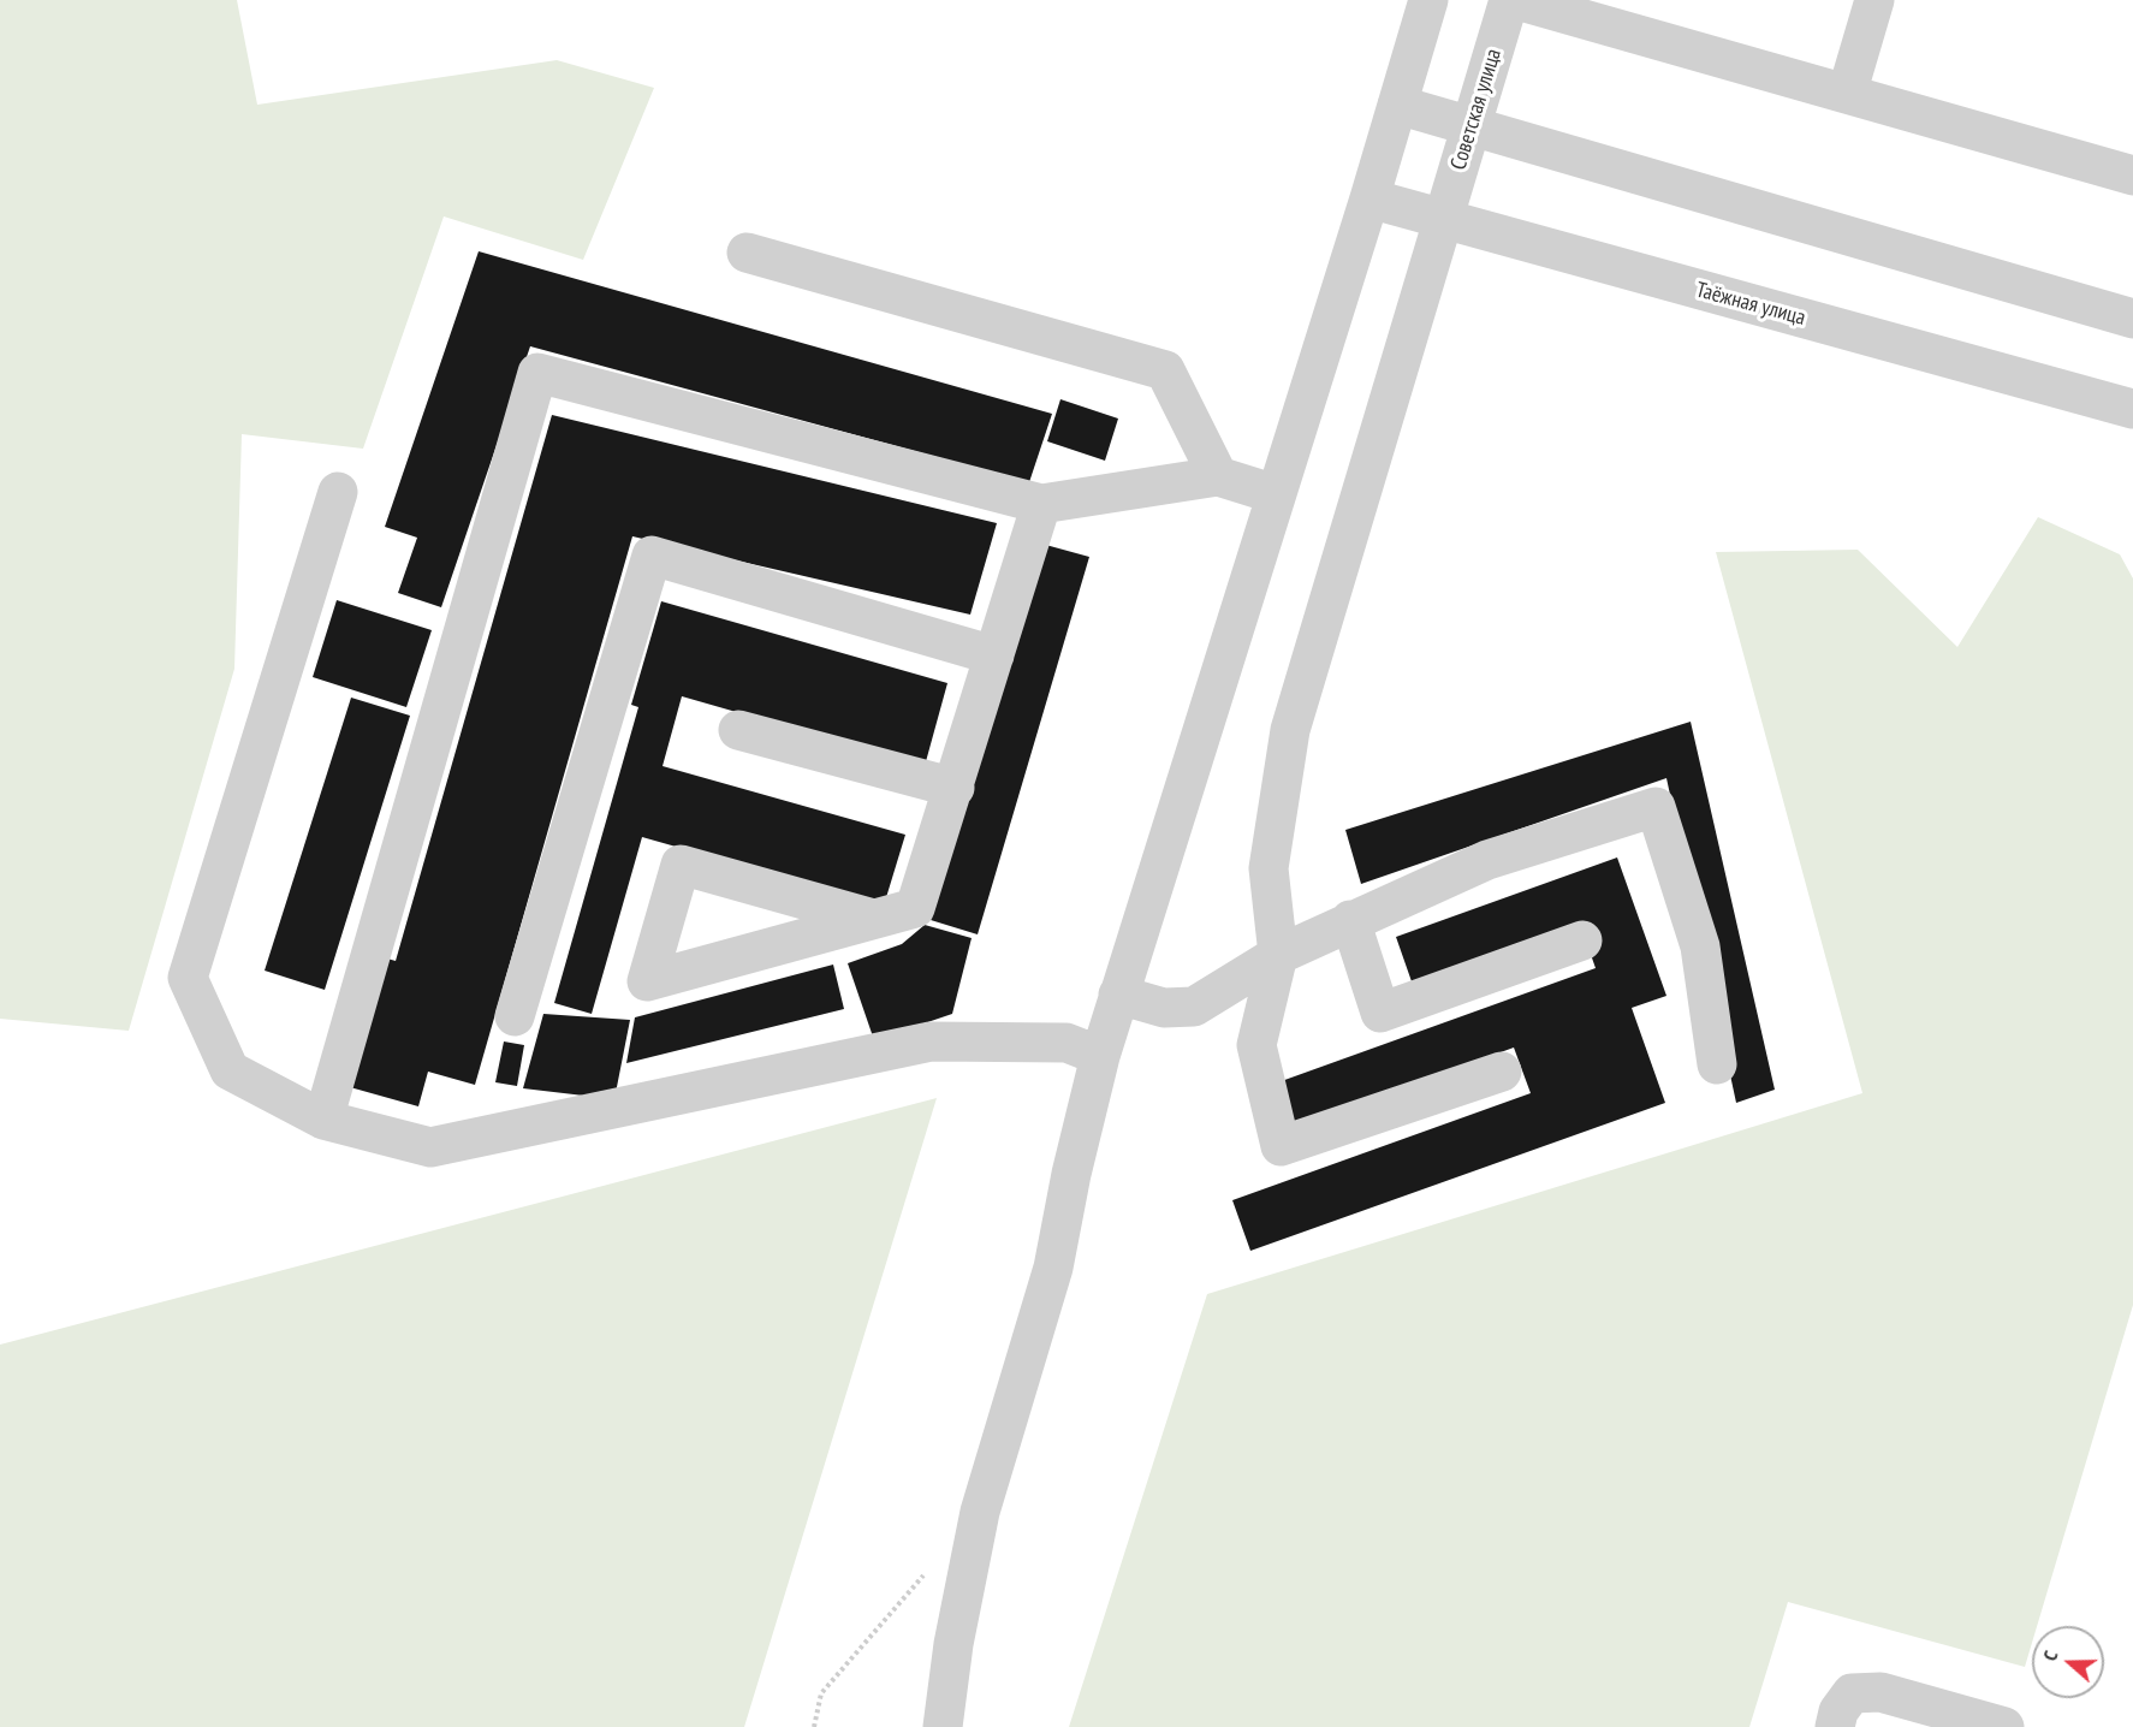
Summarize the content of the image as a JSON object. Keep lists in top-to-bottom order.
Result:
{
  "streets": {
    "street": ["Советская улица", "Таёжная улица"]
  },
  "crossings": [
    ["Советская улица", "Таёжная улица"]
  ],
  "north": "left"
}
